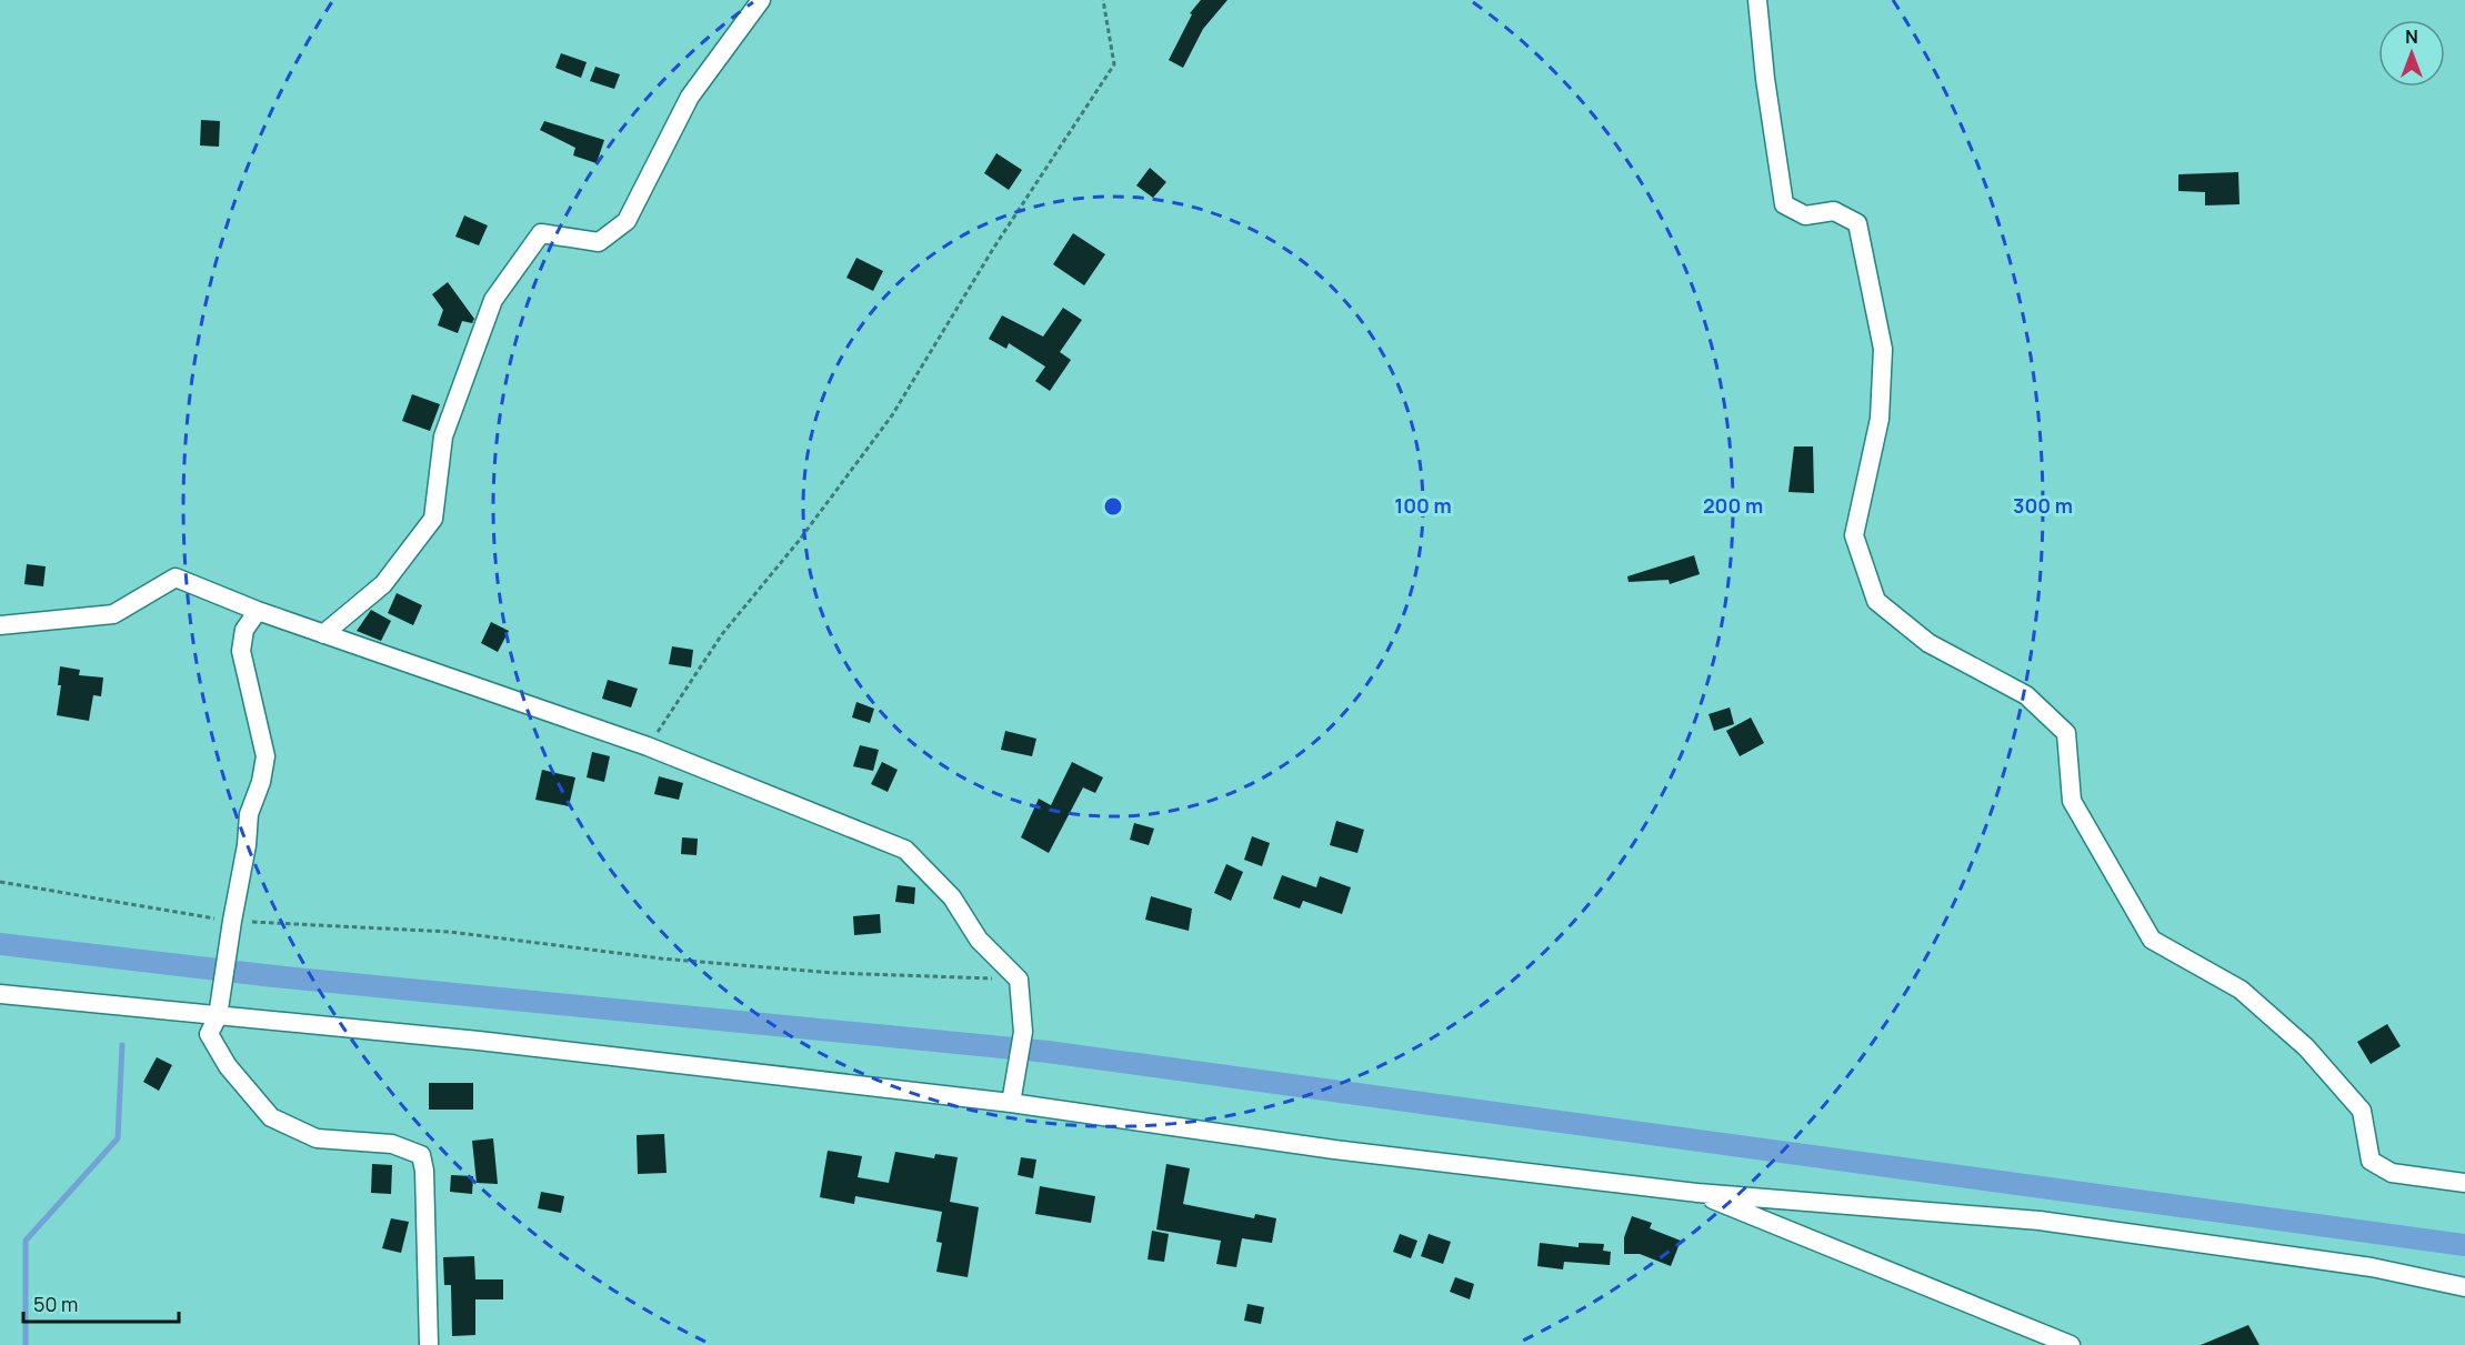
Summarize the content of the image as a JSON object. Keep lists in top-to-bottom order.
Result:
{
  "scale_bar": "50 m",
  "north": "top",
  "rings": ["100 m", "200 m", "300 m"]
}
